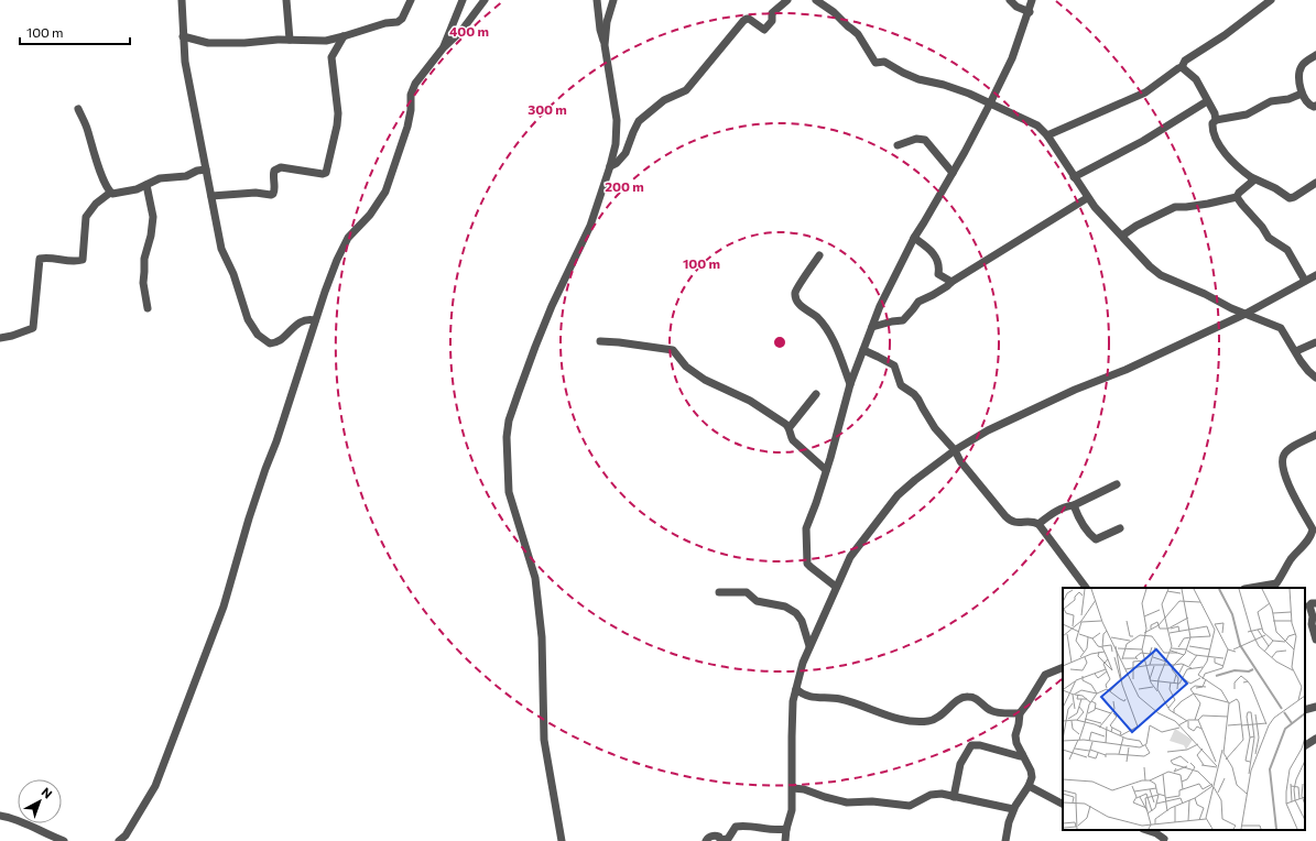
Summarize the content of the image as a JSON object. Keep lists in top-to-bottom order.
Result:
{
  "scale_bar": "100 m",
  "north": "top right",
  "rings": [
    "400 m",
    "300 m",
    "200 m",
    "100 m"
  ]
}
